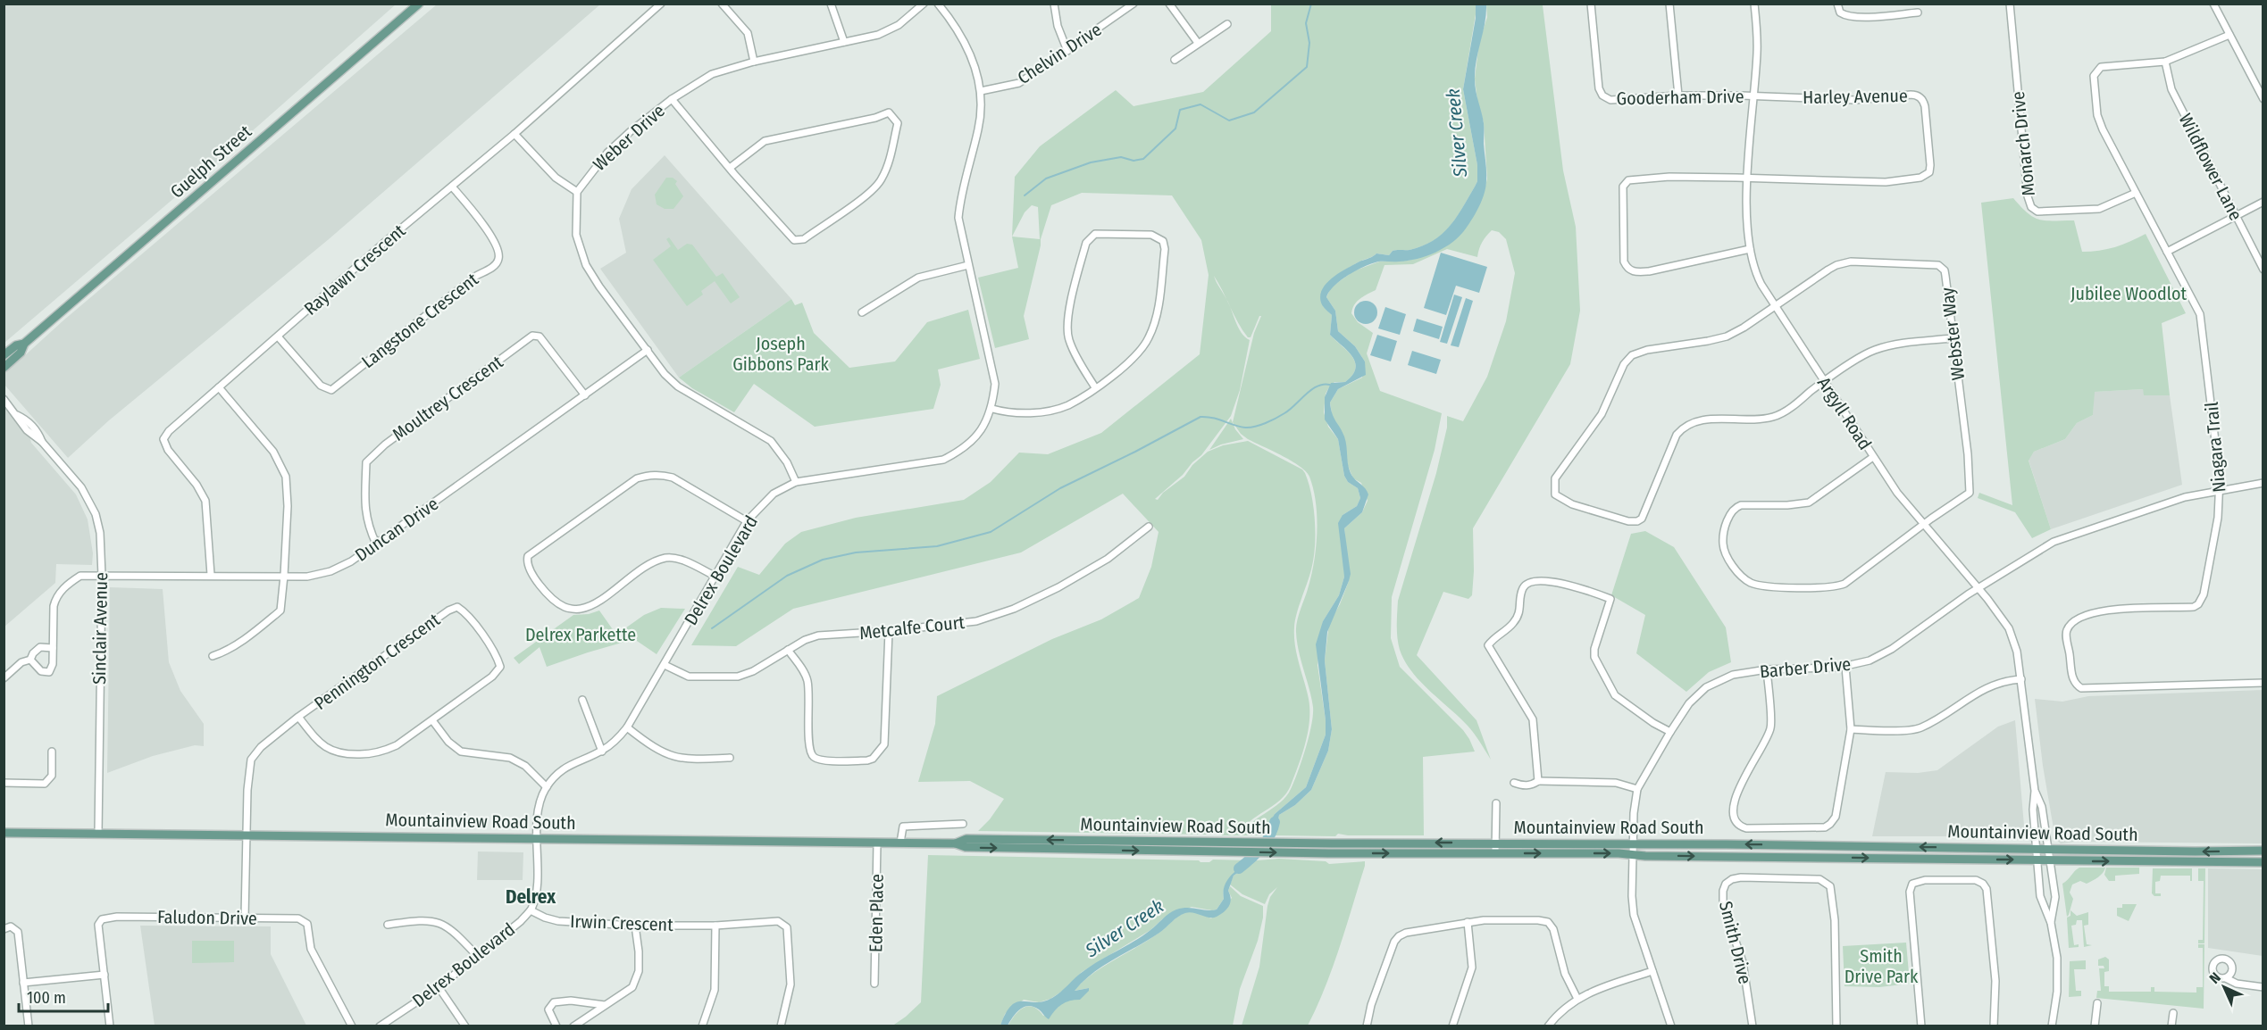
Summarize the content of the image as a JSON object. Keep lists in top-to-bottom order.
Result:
{
  "streets": {
    "main road": ["Guelph Street", "Mountainview Road South"],
    "street": [
      "Chelvin Drive",
      "Harley Avenue",
      "Gooderham Drive",
      "Weber Drive",
      "Monarch Drive",
      "Wildflower Lane",
      "Raylawn Crescent",
      "Langstone Crescent",
      "Webster Way",
      "Moultrey Crescent",
      "Argyll Road",
      "Niagara Trail",
      "Duncan Drive",
      "Delrex Boulevard",
      "Metcalfe Court",
      "Sinclair Avenue",
      "Pennington Crescent",
      "Barber Drive",
      "Eden Place",
      "Faludon Drive",
      "Irwin Crescent",
      "Smith Drive"
    ]
  },
  "crossings": [
    ["Chelvin Drive", "Delrex Boulevard"],
    ["Harley Avenue", "Gooderham Drive"],
    ["Harley Avenue", "Argyll Road"],
    ["Gooderham Drive", "Argyll Road"],
    ["Monarch Drive", "Niagara Trail"],
    ["Wildflower Lane", "Niagara Trail"],
    ["Raylawn Crescent", "Langstone Crescent"],
    ["Raylawn Crescent", "Duncan Drive"],
    ["Webster Way", "Argyll Road"],
    ["Moultrey Crescent", "Duncan Drive"],
    ["Argyll Road", "Barber Drive"],
    ["Argyll Road", "Mountainview Road South"],
    ["Niagara Trail", "Barber Drive"],
    ["Duncan Drive", "Sinclair Avenue"],
    ["Delrex Boulevard", "Metcalfe Court"],
    ["Delrex Boulevard", "Mountainview Road South"],
    ["Delrex Boulevard", "Irwin Crescent"],
    ["Sinclair Avenue", "Mountainview Road South"],
    ["Pennington Crescent", "Mountainview Road South"],
    ["Pennington Crescent", "Faludon Drive"],
    ["Barber Drive", "Mountainview Road South"],
    ["Mountainview Road South", "Eden Place"]
  ],
  "districts": ["Delrex"],
  "water": ["Silver Creek"],
  "parks": [
    "Jubilee Woodlot",
    "Joseph Gibbons Park",
    "Delrex Parkette",
    "Smith Drive Park"
  ],
  "scale_bar": "100 m",
  "north": "top left"
}
